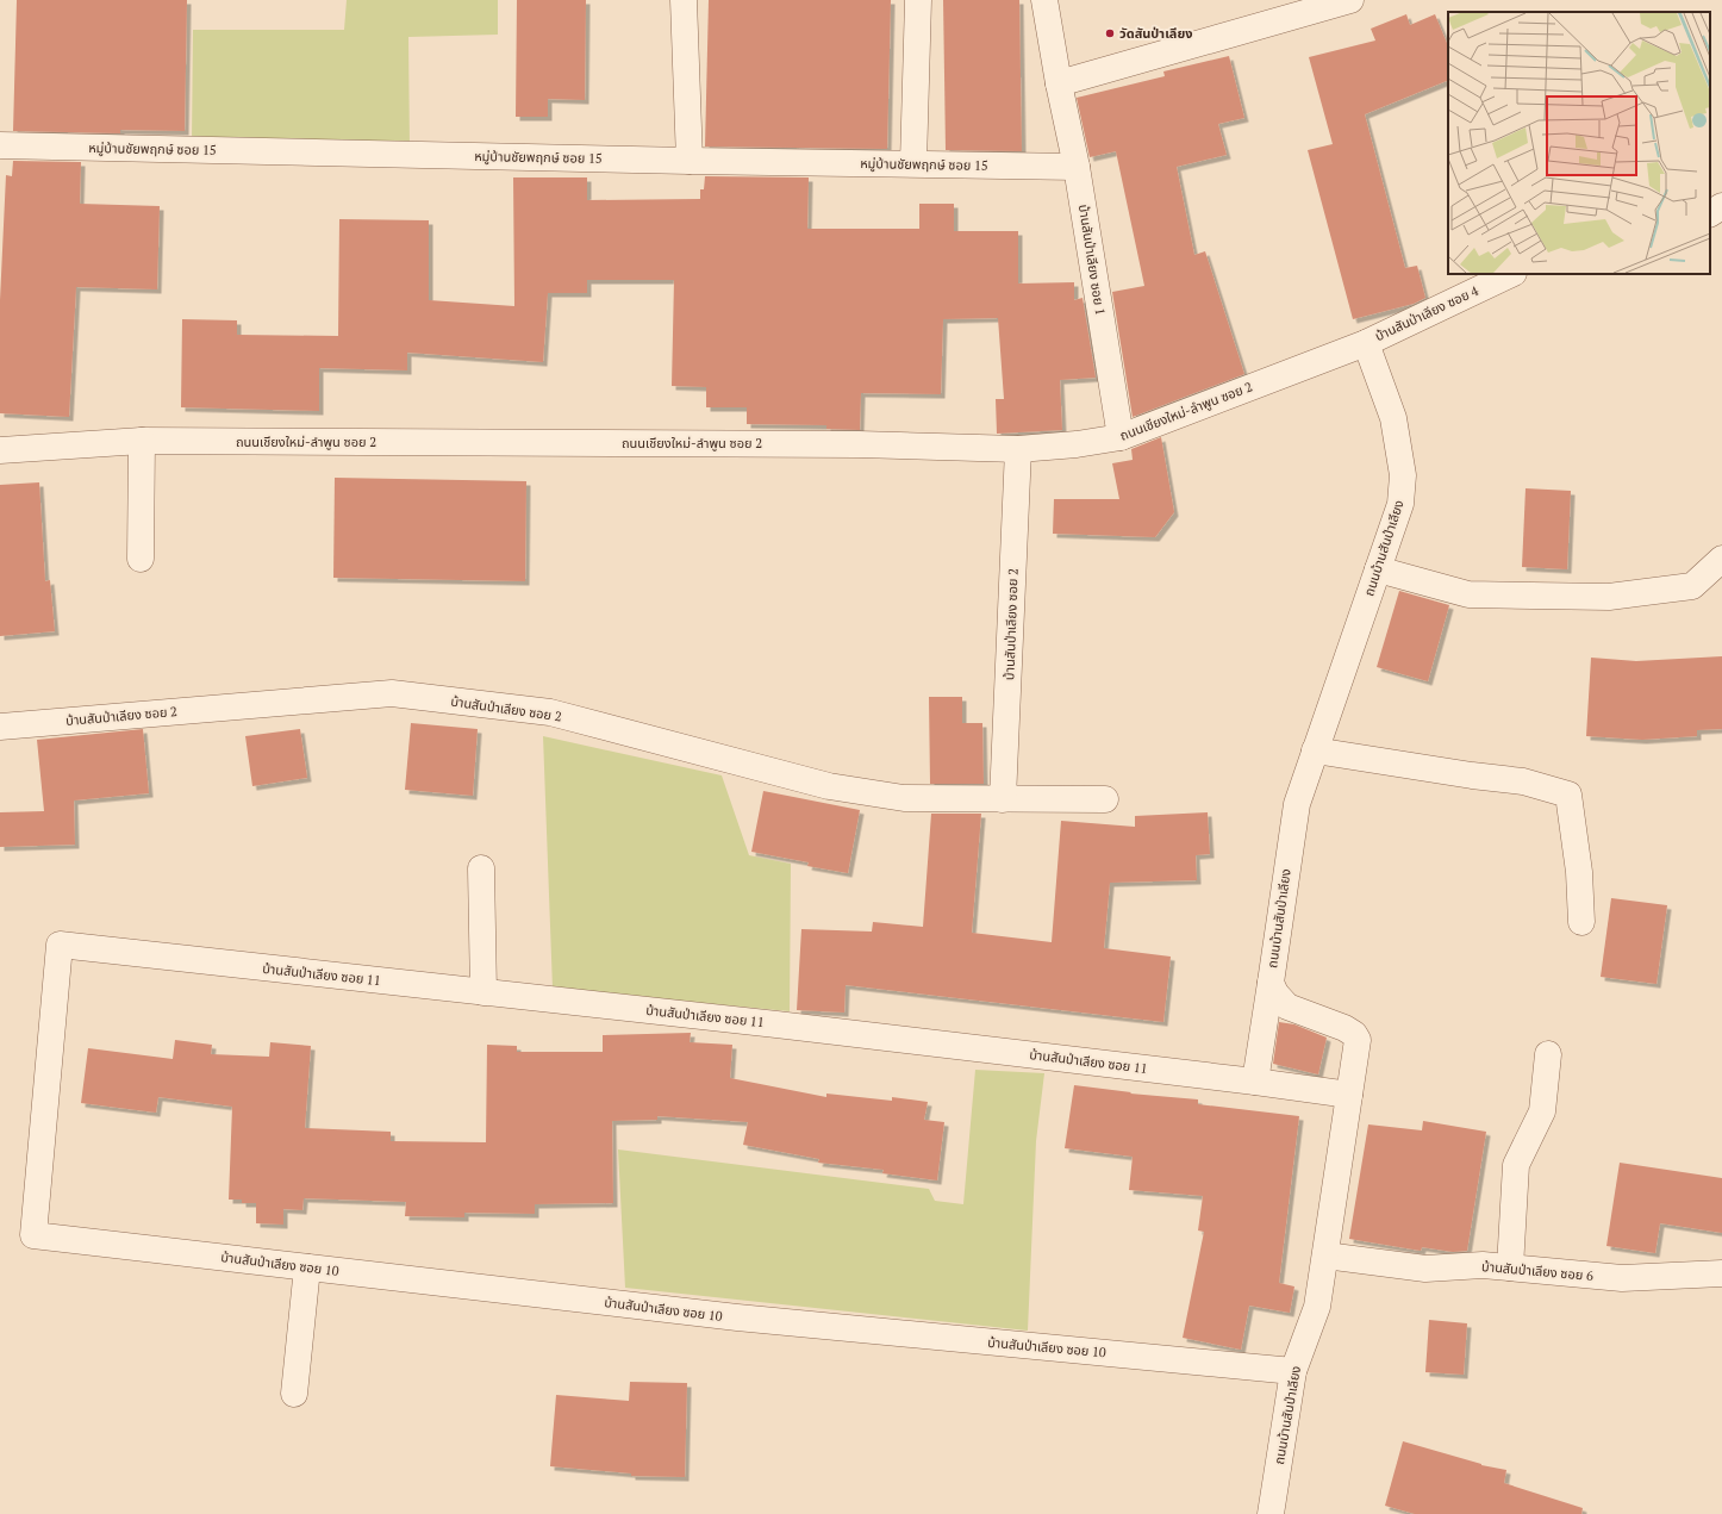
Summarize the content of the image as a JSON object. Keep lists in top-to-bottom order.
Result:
{
  "streets": {
    "street": [
      "หมู่บ้านชัยพฤกษ์ ซอย 15",
      "บ้านสันป่าเลียง ซอย 1",
      "บ้านสันป่าเลียง ซอย 4",
      "ถนนเชียงใหม่-ลำพูน ซอย 2",
      "ถนนบ้านสันป่าเลียง",
      "บ้านสันป่าเลียง ซอย 2",
      "บ้านสันป่าเลียง ซอย 11",
      "บ้านสันป่าเลียง ซอย 10",
      "บ้านสันป่าเลียง ซอย 6"
    ]
  },
  "crossings": [
    ["หมู่บ้านชัยพฤกษ์ ซอย 15", "บ้านสันป่าเลียง ซอย 1"],
    ["บ้านสันป่าเลียง ซอย 1", "ถนนเชียงใหม่-ลำพูน ซอย 2"],
    ["บ้านสันป่าเลียง ซอย 4", "ถนนเชียงใหม่-ลำพูน ซอย 2"],
    ["บ้านสันป่าเลียง ซอย 4", "ถนนบ้านสันป่าเลียง"],
    ["ถนนเชียงใหม่-ลำพูน ซอย 2", "ถนนบ้านสันป่าเลียง"],
    ["ถนนเชียงใหม่-ลำพูน ซอย 2", "บ้านสันป่าเลียง ซอย 2"],
    ["ถนนบ้านสันป่าเลียง", "บ้านสันป่าเลียง ซอย 11"],
    ["ถนนบ้านสันป่าเลียง", "บ้านสันป่าเลียง ซอย 10"],
    ["ถนนบ้านสันป่าเลียง", "บ้านสันป่าเลียง ซอย 6"],
    ["บ้านสันป่าเลียง ซอย 11", "บ้านสันป่าเลียง ซอย 10"]
  ],
  "places": ["วัดสันป่าเลียง"]
}
